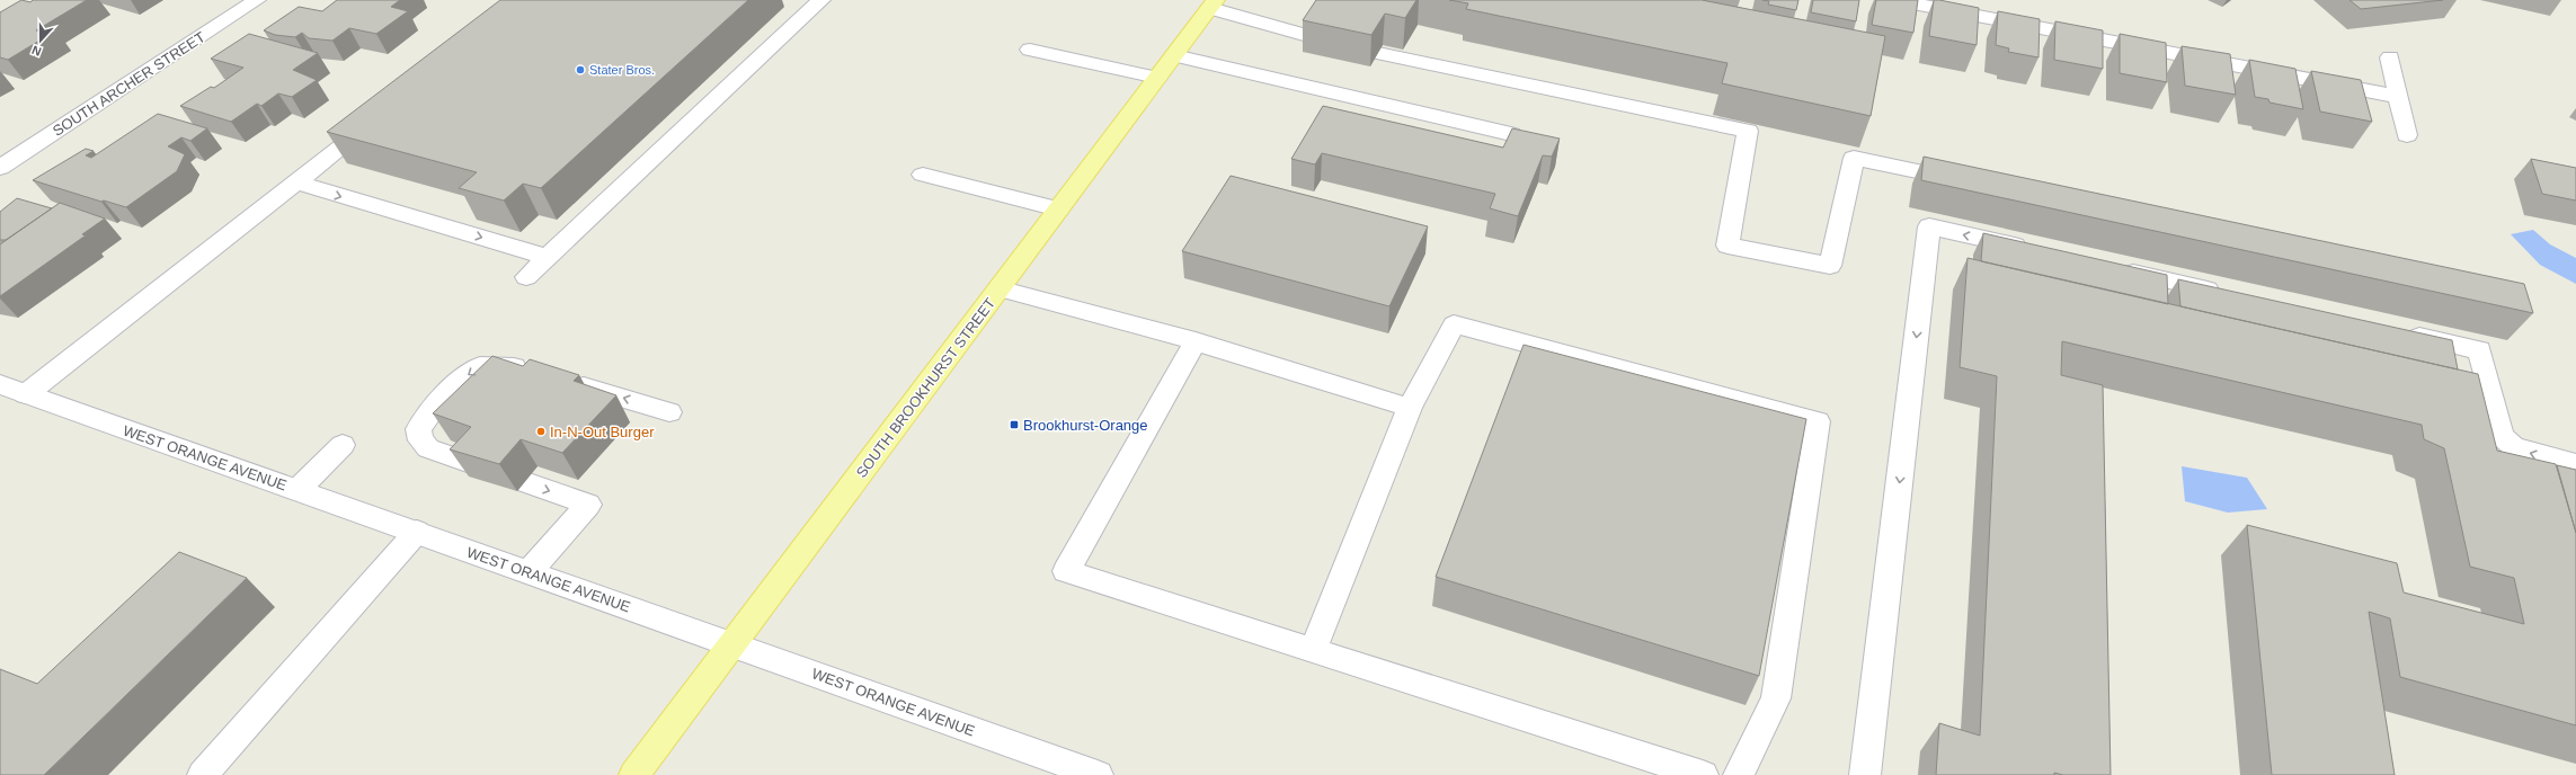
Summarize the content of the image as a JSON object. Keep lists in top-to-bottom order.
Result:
{
  "streets": {
    "main road": ["SOUTH BROOKHURST STREET"],
    "street": ["SOUTH ARCHER STREET", "WEST ORANGE AVENUE"]
  },
  "crossings": [
    ["SOUTH BROOKHURST STREET", "WEST ORANGE AVENUE"]
  ],
  "places": {
    "other": ["Stater Bros.", "In-N-Out Burger"],
    "transit": ["Brookhurst-Orange"]
  },
  "north": "bottom"
}
